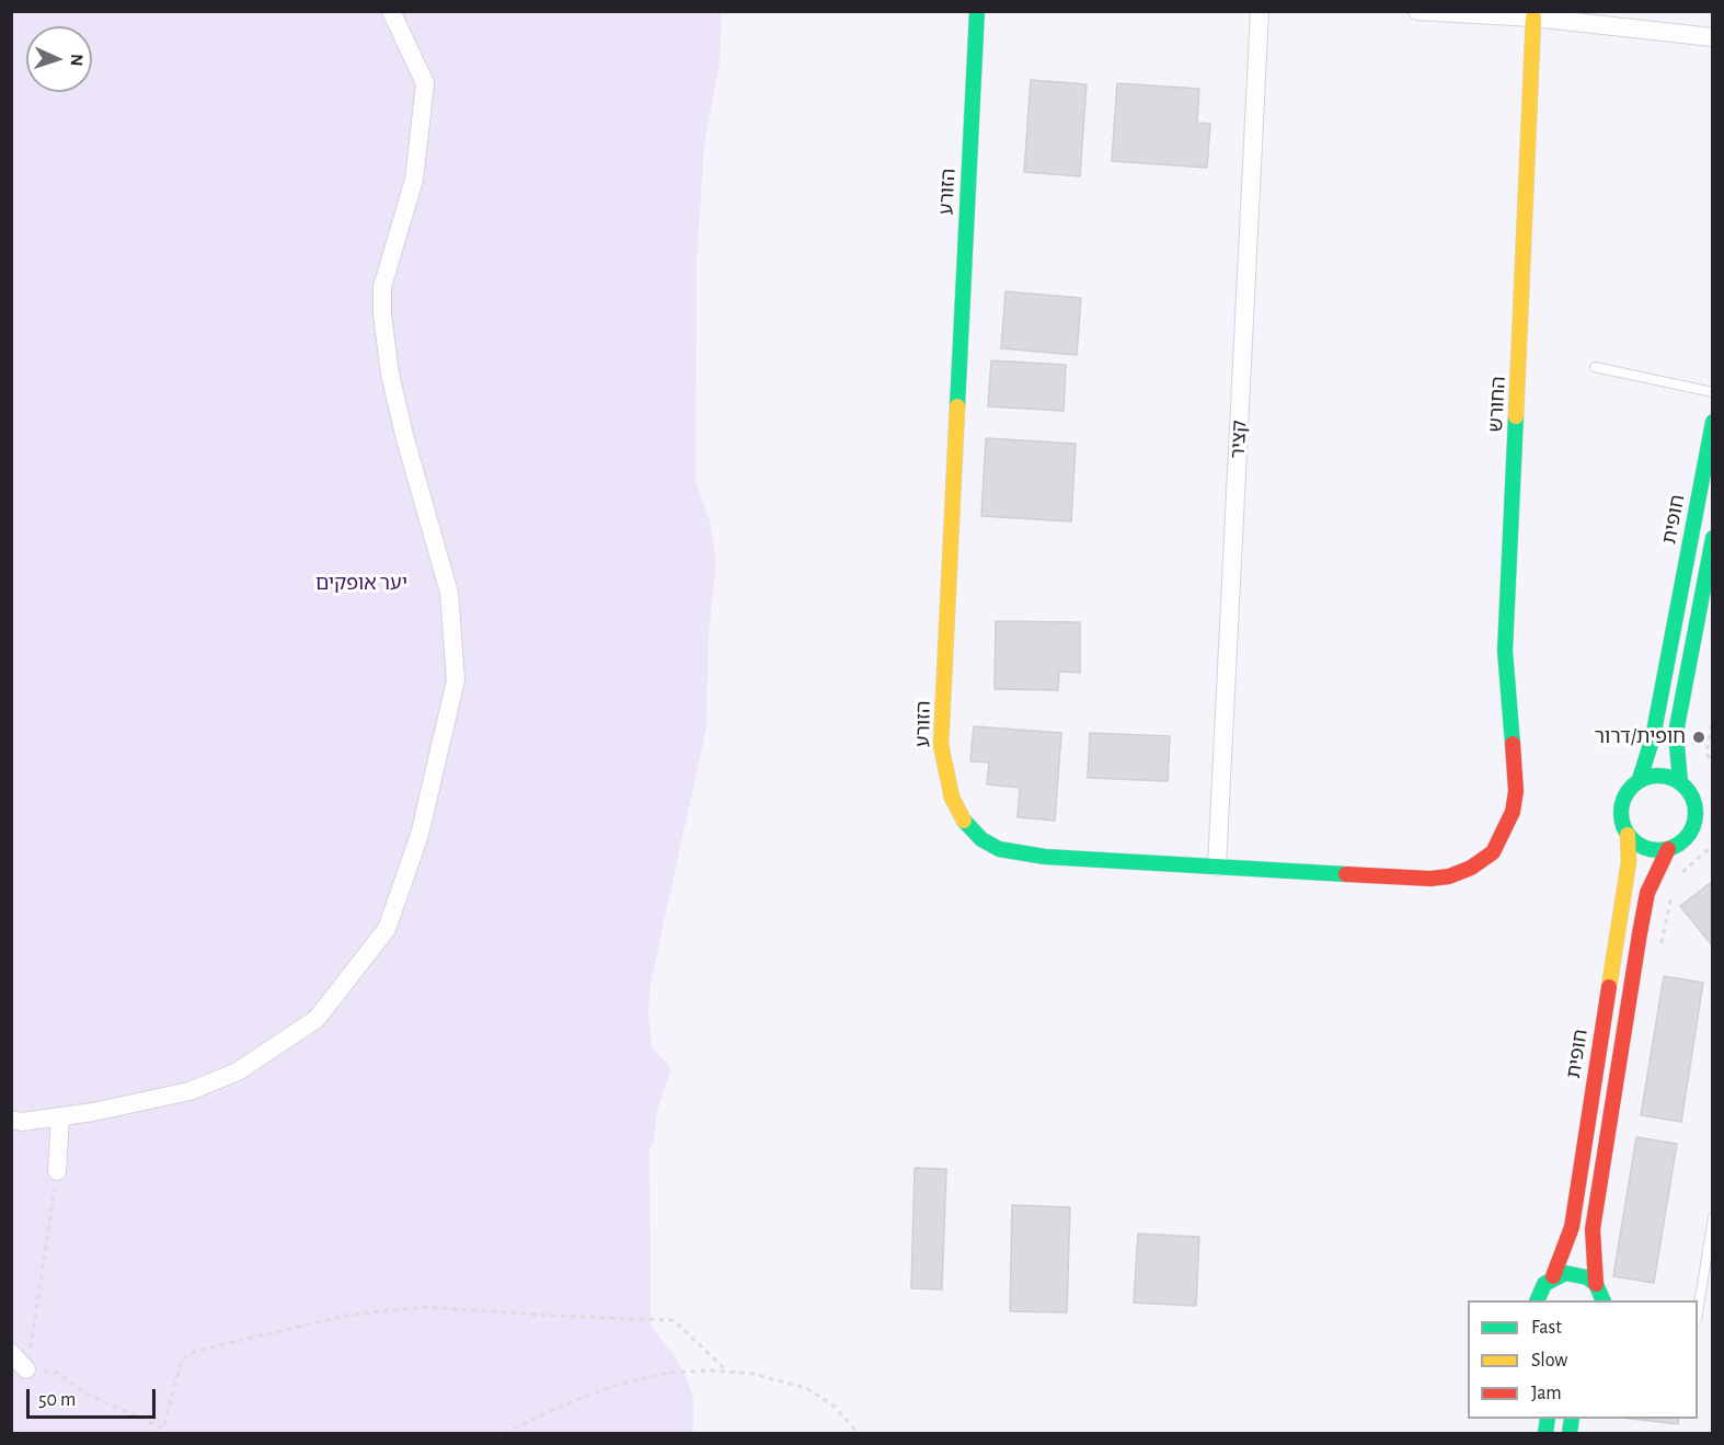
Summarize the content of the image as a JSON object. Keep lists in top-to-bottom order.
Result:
{
  "streets": {
    "street": [
      "הזורע",
      "החורש",
      "קציר",
      "חופית"
    ]
  },
  "crossings": [
    ["הזורע", "החורש"],
    ["הזורע", "קציר"]
  ],
  "parks": ["יער אופקים"],
  "places": ["חופית/דרור"],
  "legend": ["Fast", "Slow", "Jam"],
  "scale_bar": "50 m",
  "north": "right"
}
